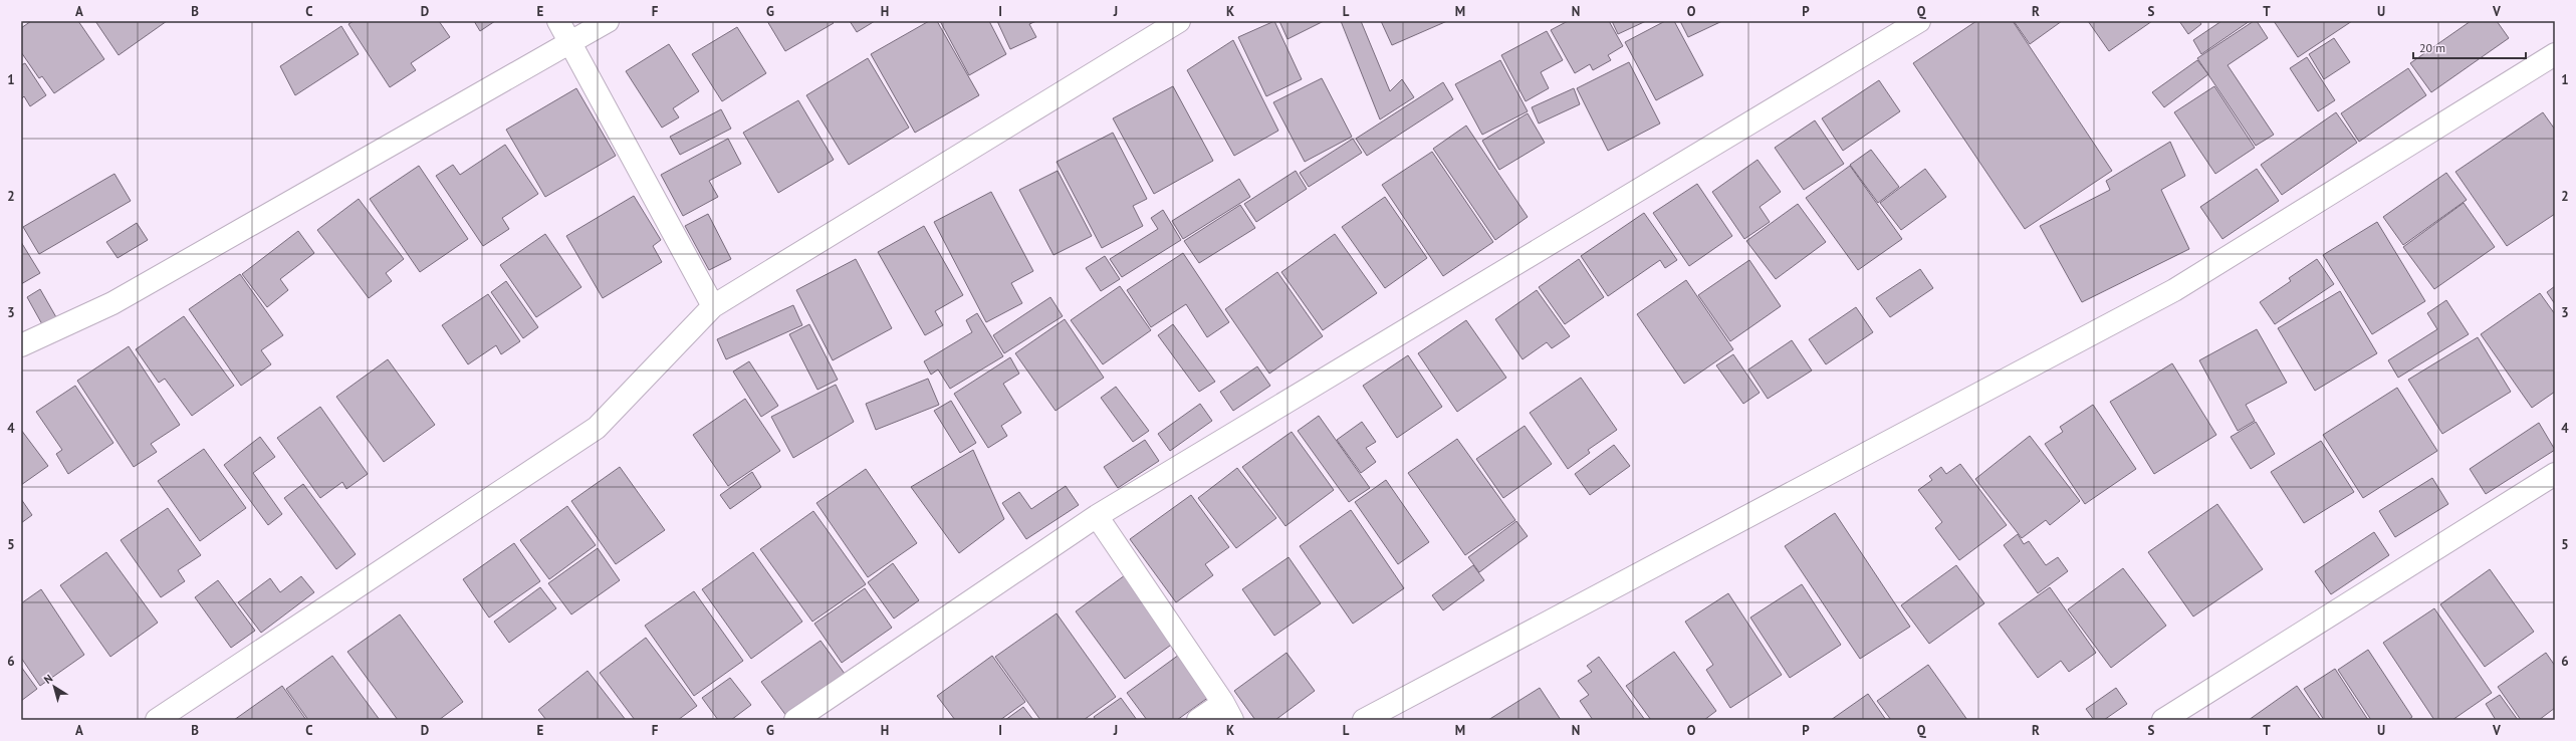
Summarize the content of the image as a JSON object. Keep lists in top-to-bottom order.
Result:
{
  "scale_bar": "20 m",
  "north": "top left",
  "grid": {
    "columns": [
      "A",
      "B",
      "C",
      "D",
      "E",
      "F",
      "G",
      "H",
      "I",
      "J",
      "K",
      "L",
      "M",
      "N",
      "O",
      "P",
      "Q",
      "R",
      "S",
      "T",
      "U",
      "V"
    ],
    "rows": [
      "1",
      "2",
      "3",
      "4",
      "5",
      "6"
    ]
  }
}
